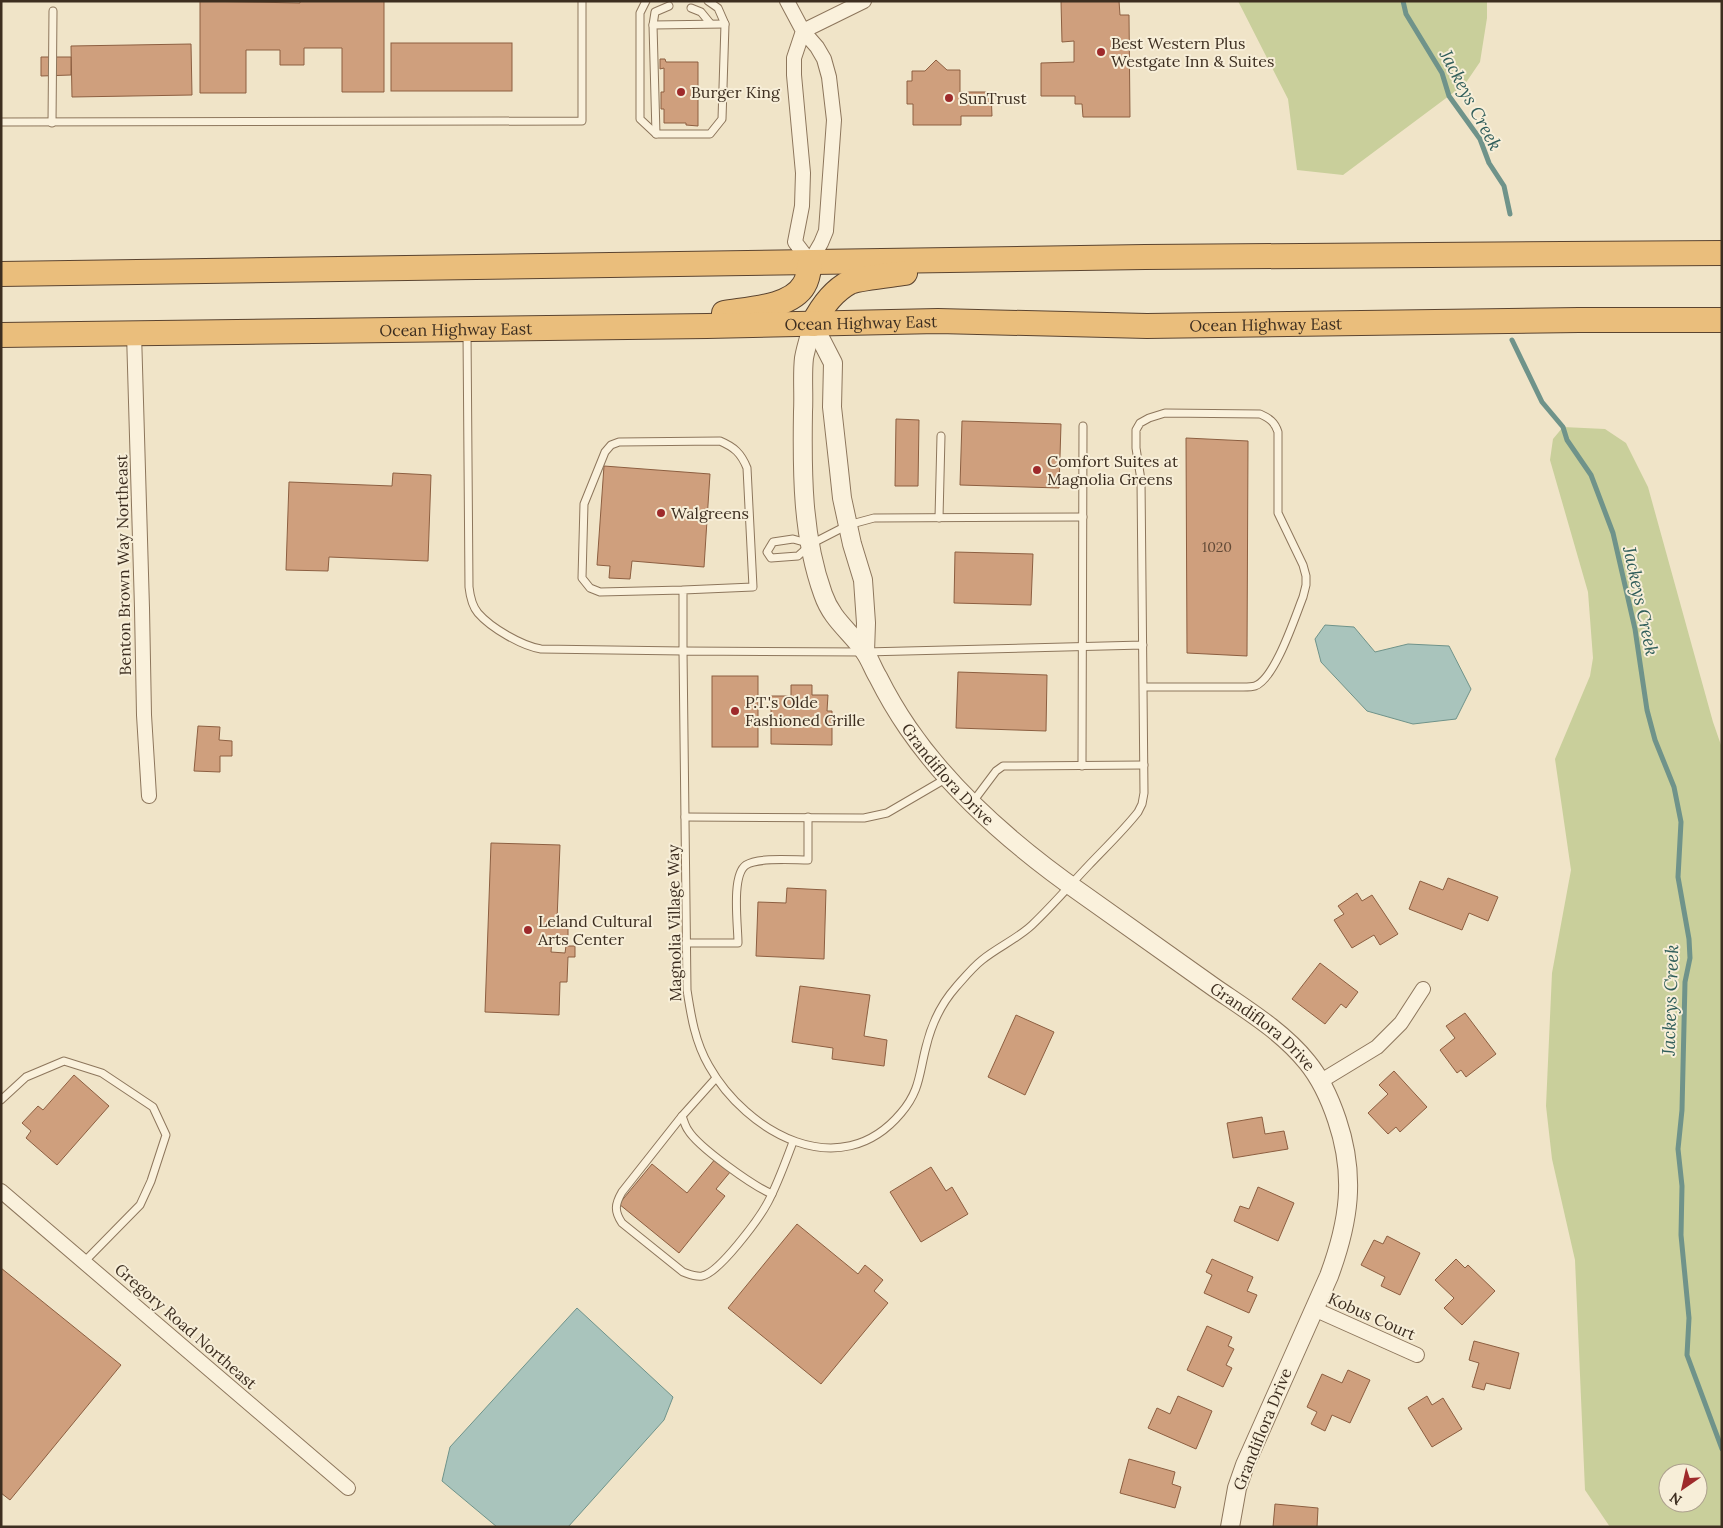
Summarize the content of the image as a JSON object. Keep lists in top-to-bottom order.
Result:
{
  "streets": {
    "highway": ["Ocean Highway East"],
    "street": [
      "Benton Brown Way Northeast",
      "Grandiflora Drive",
      "Kobus Court",
      "Gregory Road Northeast"
    ],
    "lane": ["Magnolia Village Way"]
  },
  "crossings": [
    ["Ocean Highway East", "Benton Brown Way Northeast"],
    ["Ocean Highway East", "Grandiflora Drive"],
    ["Grandiflora Drive", "Magnolia Village Way"],
    ["Grandiflora Drive", "Kobus Court"]
  ],
  "water": ["Jackeys Creek"],
  "places": [
    "Best Western Plus Westgate Inn & Suites",
    "Burger King",
    "SunTrust",
    "Comfort Suites at Magnolia Greens",
    "Walgreens",
    "P.T.'s Olde Fashioned Grille",
    "Leland Cultural Arts Center"
  ],
  "house_numbers": ["1020"],
  "north": "bottom left"
}
